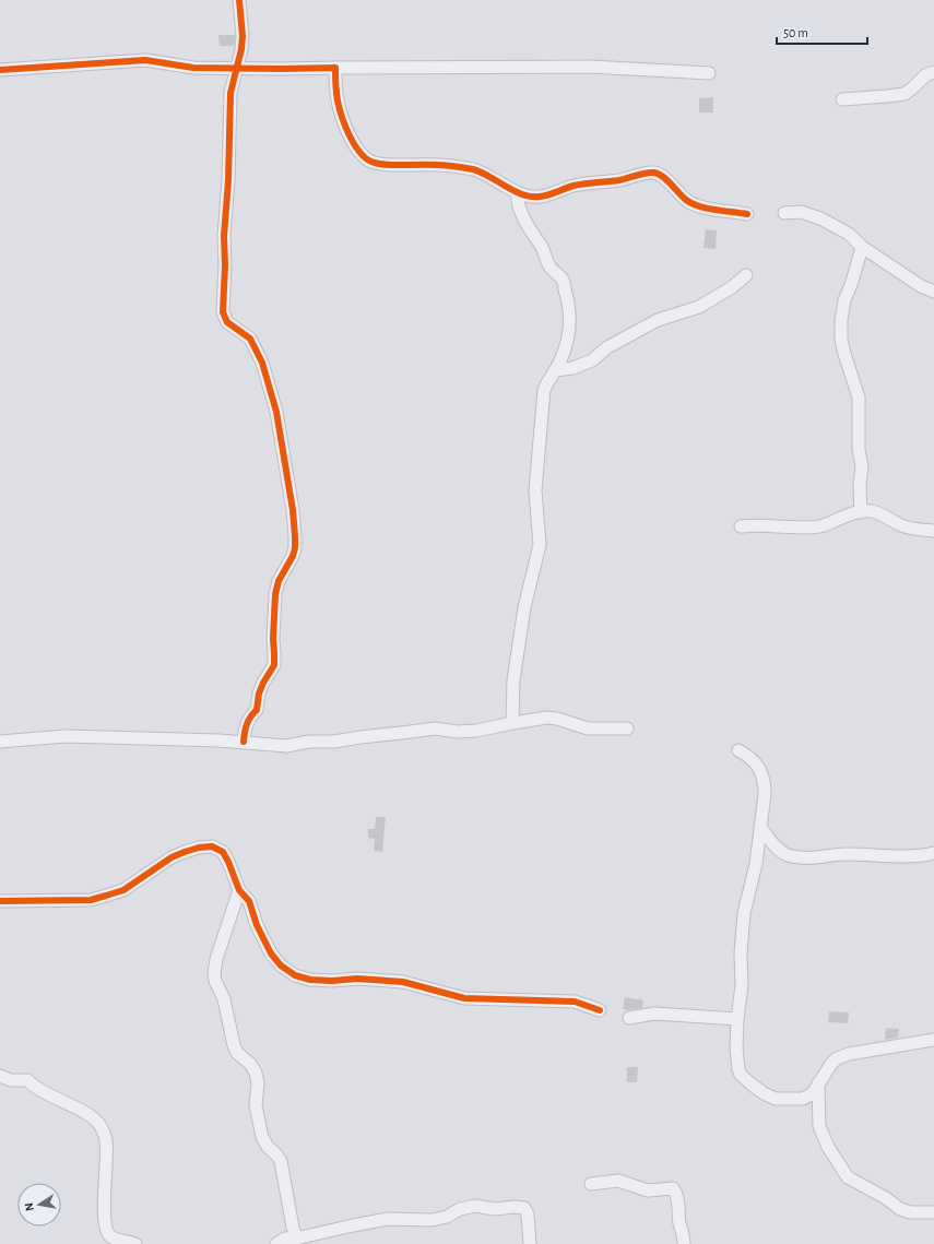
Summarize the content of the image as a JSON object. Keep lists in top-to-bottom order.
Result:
{
  "scale_bar": "50 m",
  "north": "left"
}
